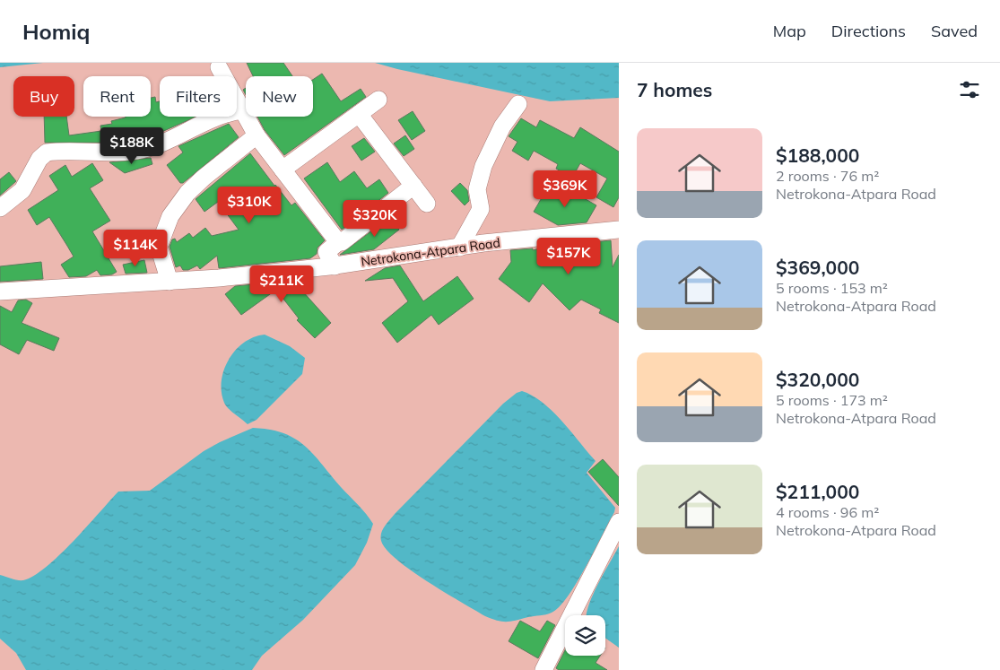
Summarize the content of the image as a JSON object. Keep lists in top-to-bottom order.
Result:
{
  "streets": {
    "street": ["Netrokona-Atpara Road"]
  },
  "page": {
    "header": "Homiq",
    "nav": ["Map", "Directions", "Saved"],
    "heading": "7 homes",
    "chip": [
      "Buy",
      "Rent",
      "Filters",
      "New"
    ],
    "list": [
      {
        "name": "$188,000",
        "note": "2 rooms · 76 m² · Netrokona-Atpara Road"
      },
      {
        "name": "$369,000",
        "note": "5 rooms · 153 m² · Netrokona-Atpara Road"
      },
      {
        "name": "$320,000",
        "note": "5 rooms · 173 m² · Netrokona-Atpara Road"
      },
      {
        "name": "$211,000",
        "note": "4 rooms · 96 m² · Netrokona-Atpara Road"
      }
    ],
    "price": [
      "$188K",
      "$369K",
      "$310K",
      "$320K",
      "$114K",
      "$157K",
      "$211K"
    ]
  }
}
